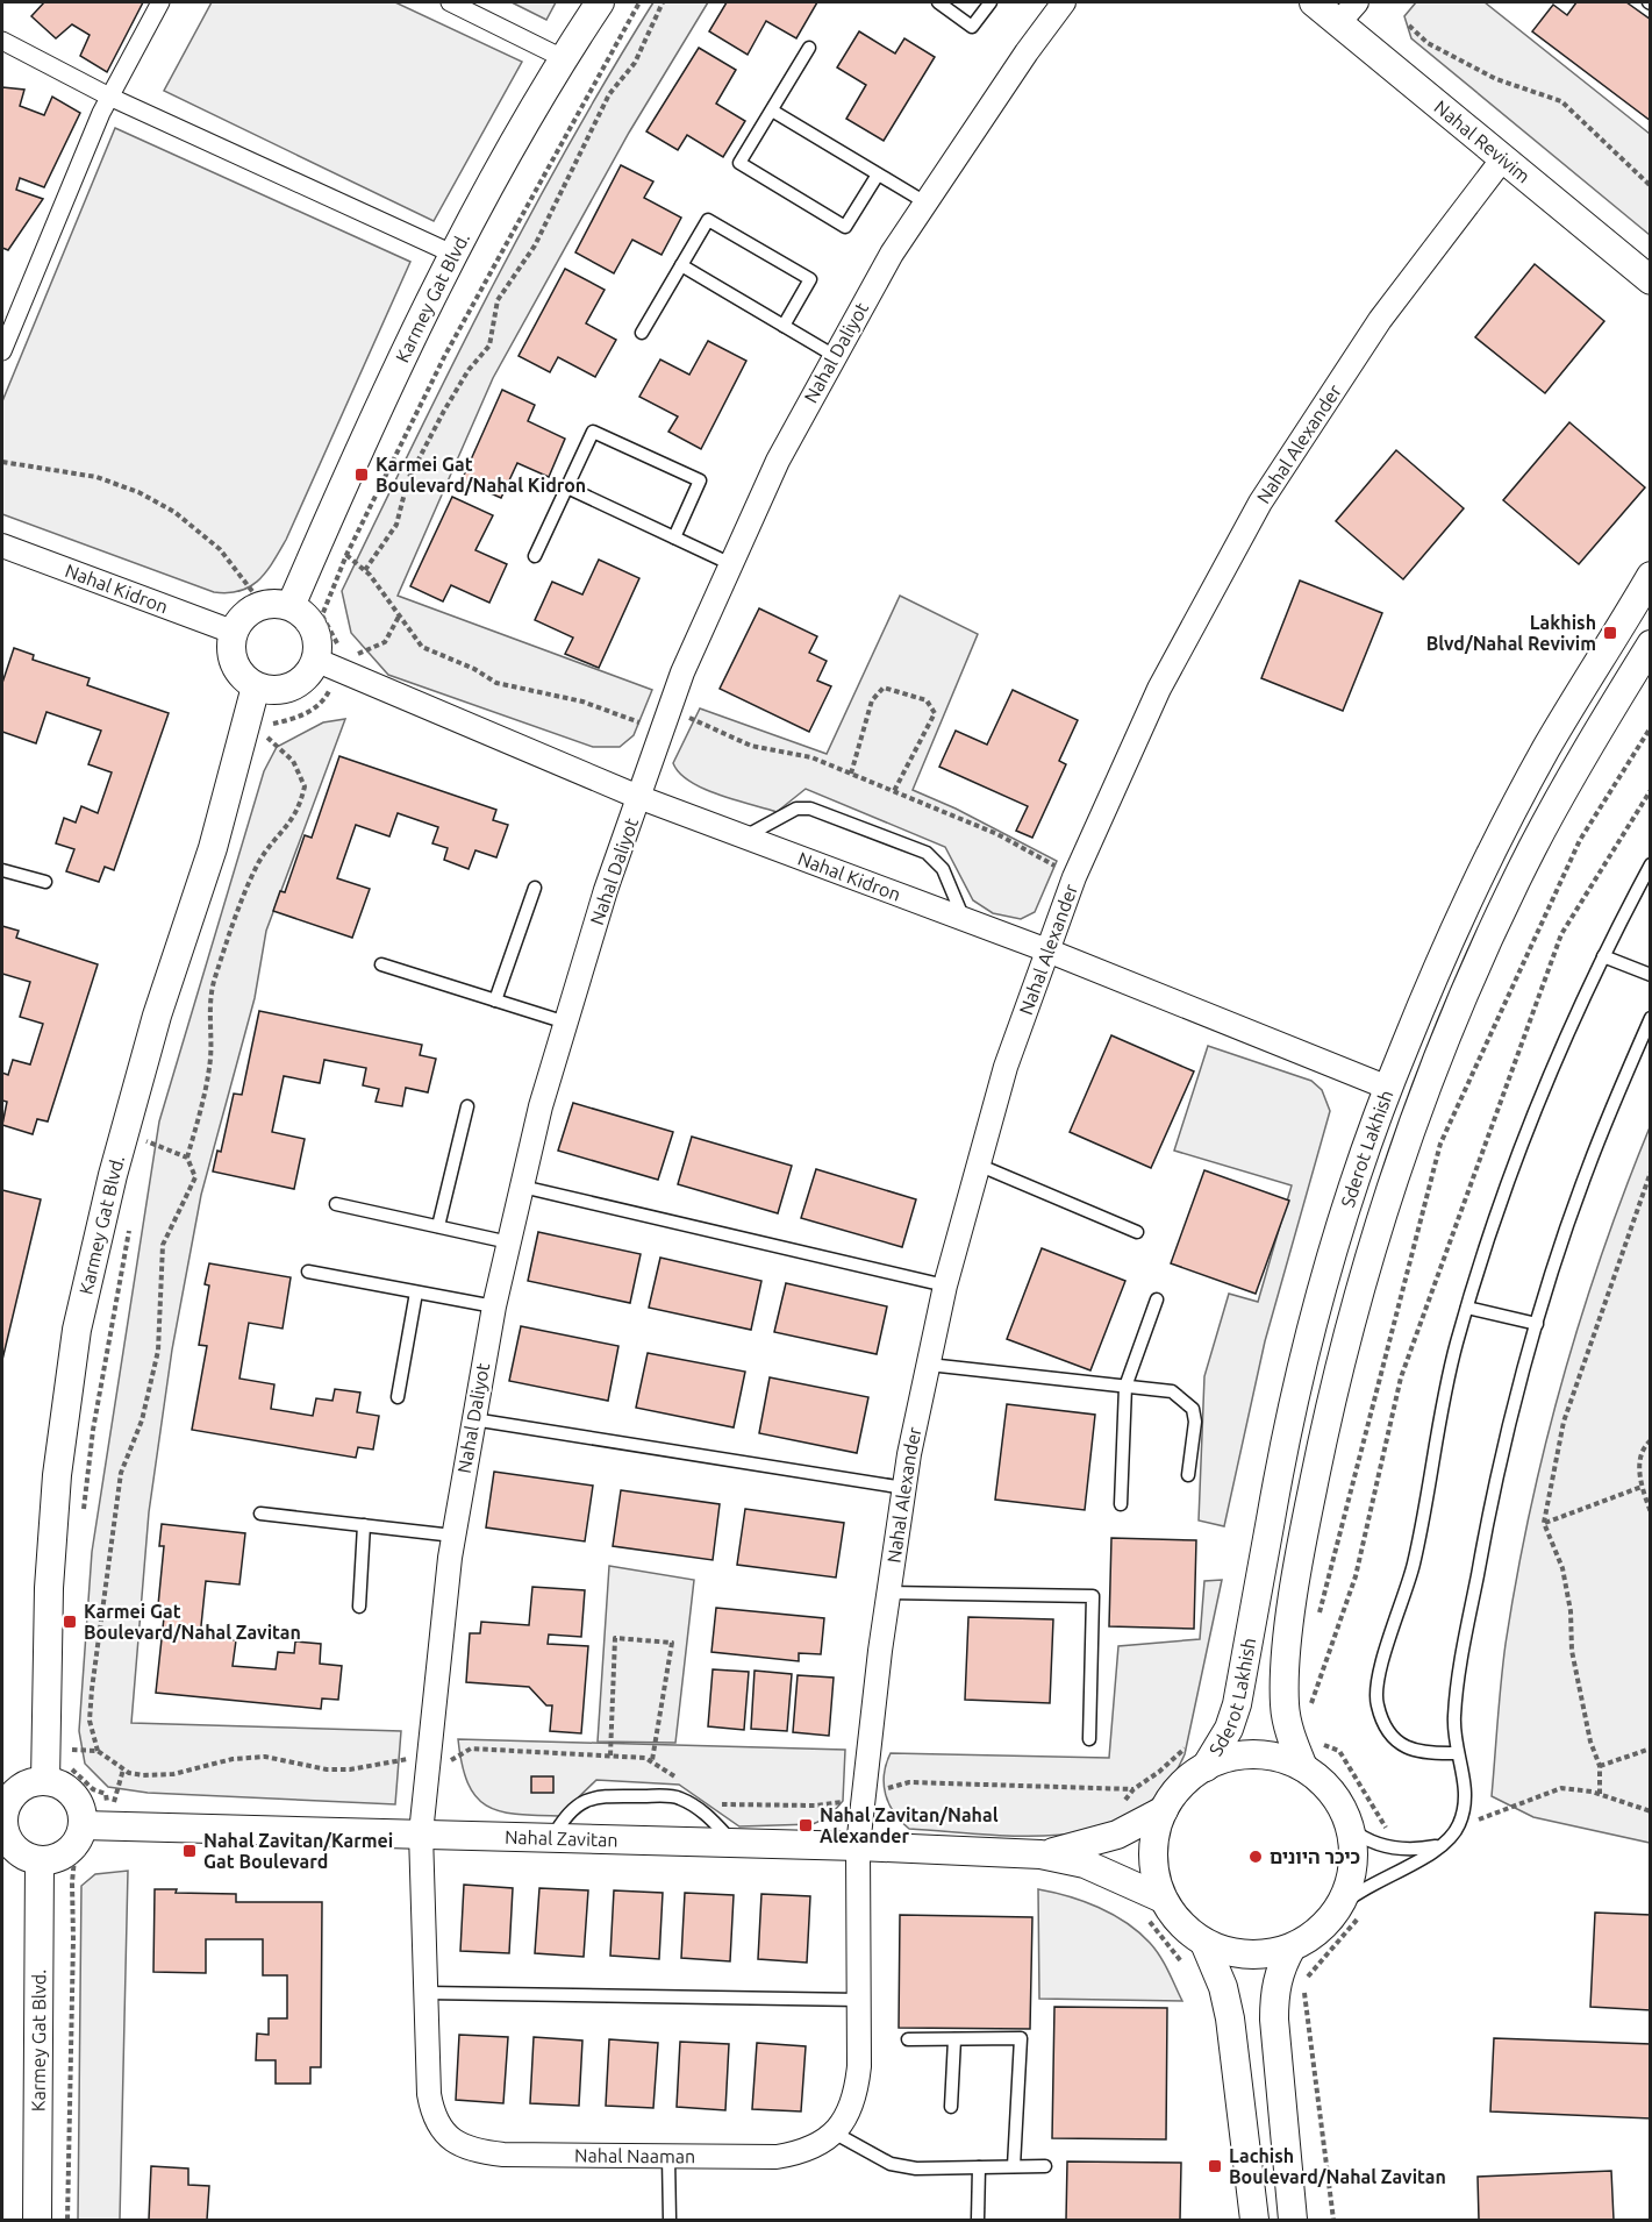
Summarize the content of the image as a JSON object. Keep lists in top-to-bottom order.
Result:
{
  "streets": {
    "street": [
      "Nahal Revivim",
      "Karmey Gat Blvd.",
      "Nahal Daliyot",
      "Nahal Alexander",
      "Nahal Kidron",
      "Sderot Lakhish",
      "Nahal Zavitan",
      "Nahal Naaman"
    ]
  },
  "crossings": [
    ["Nahal Revivim", "Nahal Alexander"],
    ["Karmey Gat Blvd.", "Nahal Kidron"],
    ["Karmey Gat Blvd.", "Nahal Zavitan"],
    ["Nahal Daliyot", "Nahal Kidron"],
    ["Nahal Daliyot", "Nahal Zavitan"],
    ["Nahal Daliyot", "Nahal Naaman"],
    ["Nahal Alexander", "Nahal Kidron"],
    ["Nahal Alexander", "Nahal Zavitan"],
    ["Nahal Alexander", "Nahal Naaman"],
    ["Nahal Kidron", "Sderot Lakhish"],
    ["Sderot Lakhish", "Nahal Zavitan"],
    ["Nahal Zavitan", "Nahal Naaman"]
  ],
  "places": {
    "transit": [
      "Karmei Gat Boulevard/Nahal Kidron",
      "Lakhish Blvd/Nahal Revivim",
      "Karmei Gat Boulevard/Nahal Zavitan",
      "Nahal Zavitan/Nahal Alexander",
      "Nahal Zavitan/Karmei Gat Boulevard",
      "Lachish Boulevard/Nahal Zavitan"
    ],
    "other": ["כיכר היונים"]
  }
}
